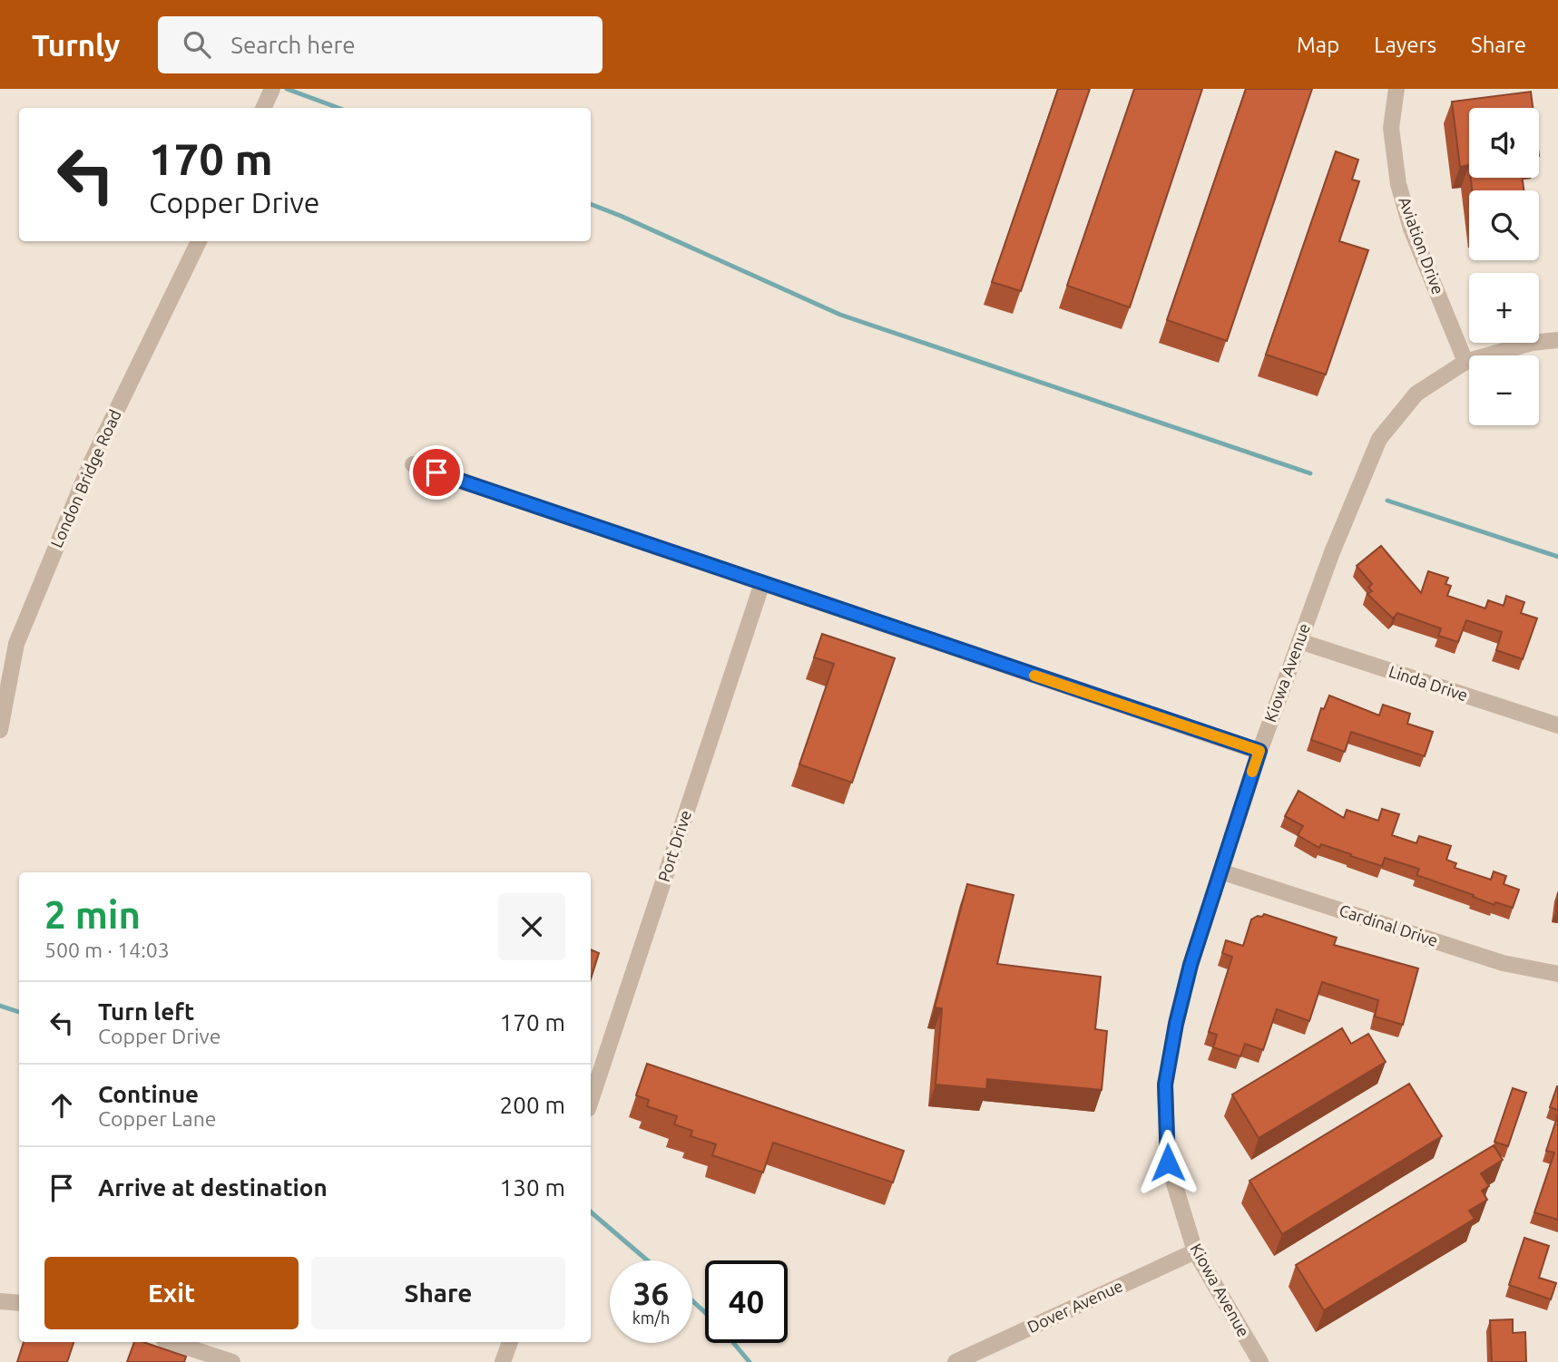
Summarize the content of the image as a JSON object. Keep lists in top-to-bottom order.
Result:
{
  "streets": {
    "street": [
      "Aviation Drive",
      "London Bridge Road",
      "Kiowa Avenue",
      "Linda Drive",
      "Port Drive",
      "Cardinal Drive",
      "Dover Avenue"
    ]
  },
  "crossings": [
    ["Aviation Drive", "Kiowa Avenue"],
    ["Kiowa Avenue", "Linda Drive"],
    ["Kiowa Avenue", "Cardinal Drive"],
    ["Kiowa Avenue", "Dover Avenue"]
  ],
  "page": {
    "header": "Turnly",
    "search": "Search here",
    "nav": ["Map", "Layers", "Share"],
    "map_buttons": ["+", "−"],
    "turn": ["170 m", "Copper Drive"],
    "heading": ["2 min", "500 m · 14:03"],
    "list": [
      {
        "name": "Turn left",
        "note": "Copper Drive",
        "value": "170 m"
      },
      {
        "name": "Continue",
        "note": "Copper Lane",
        "value": "200 m"
      },
      {
        "name": "Arrive at destination",
        "value": "130 m"
      }
    ],
    "buttons": ["Exit", "Share"],
    "speed": "36 km/h",
    "limit": "40"
  }
}
